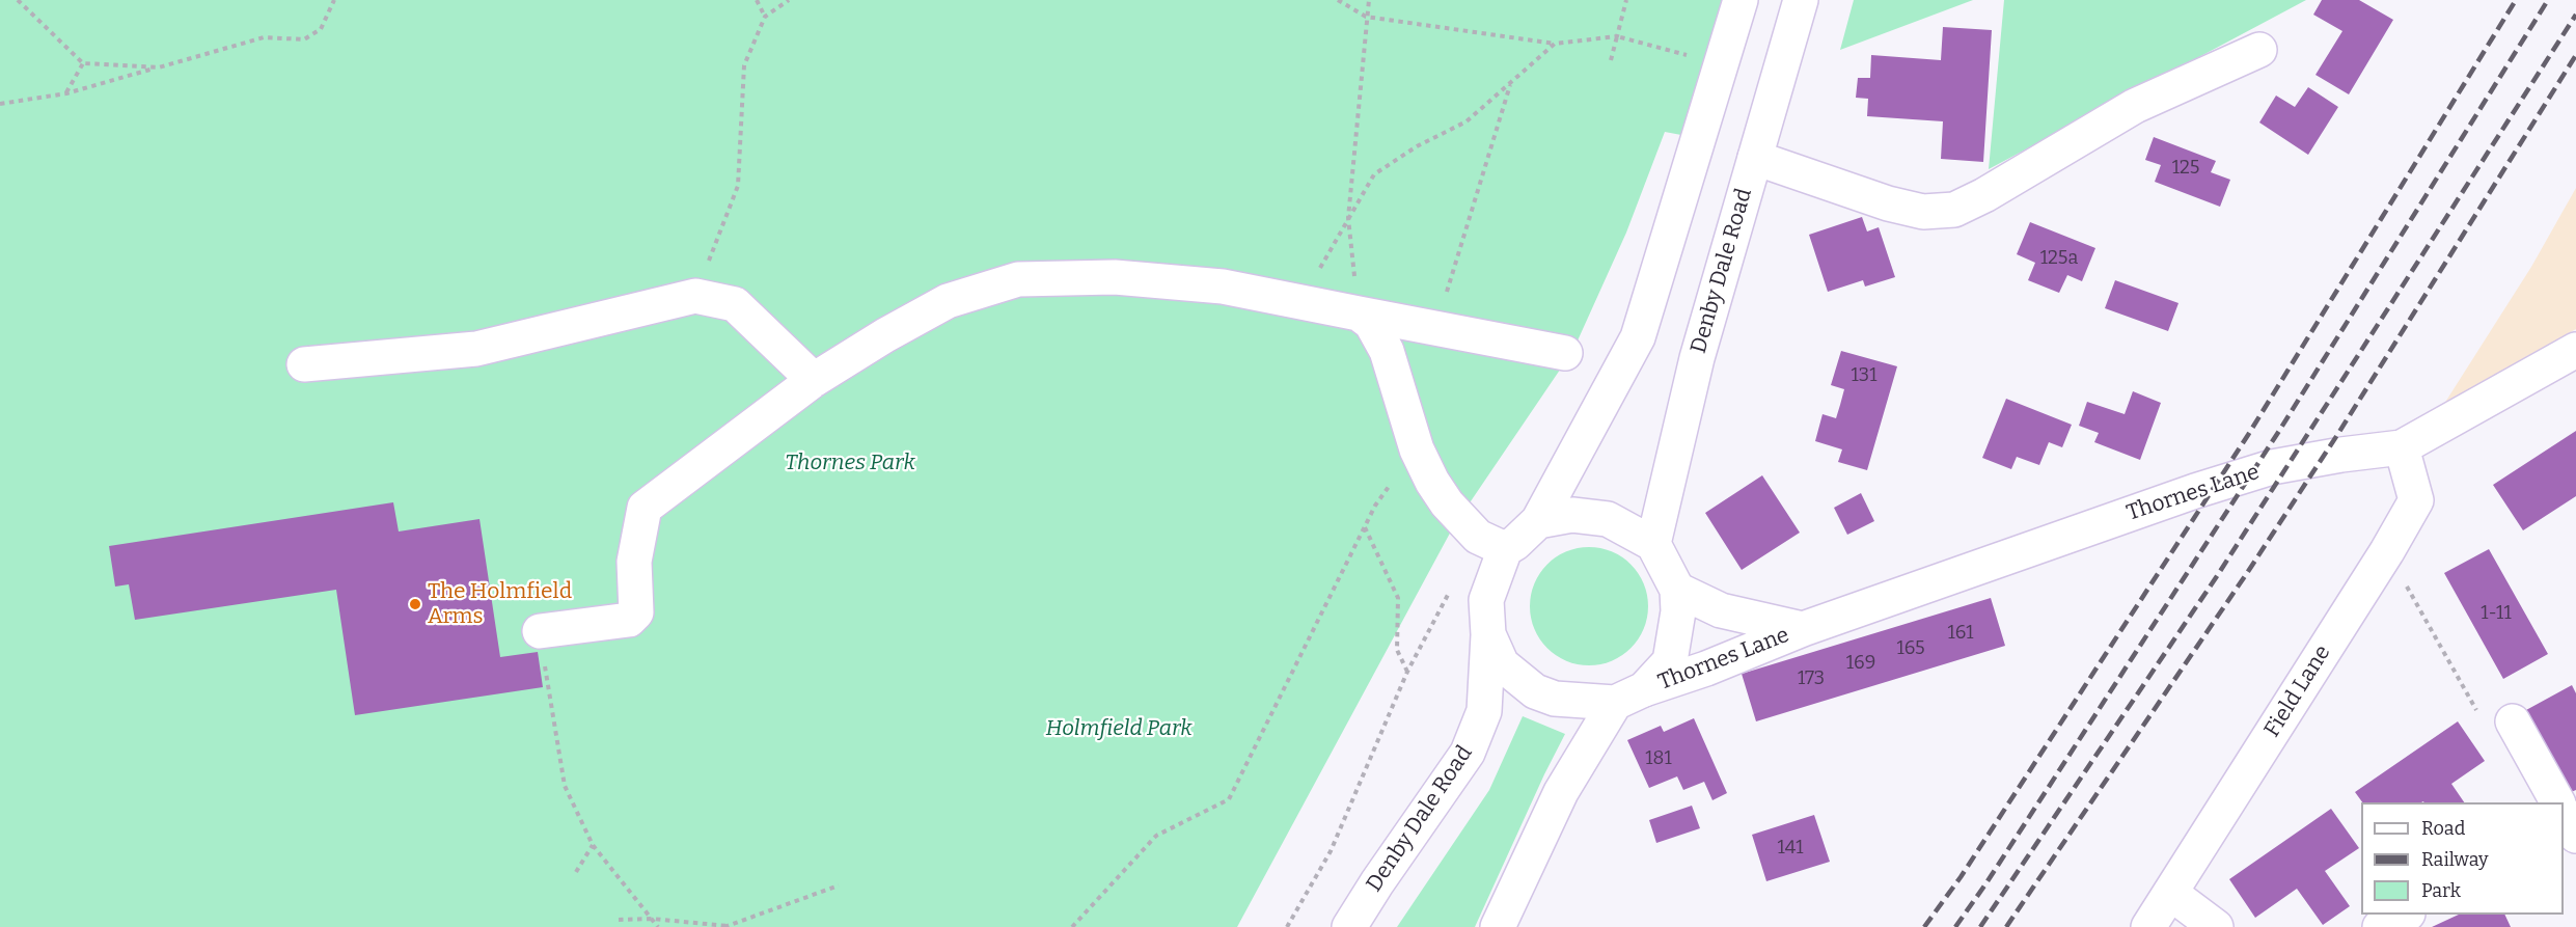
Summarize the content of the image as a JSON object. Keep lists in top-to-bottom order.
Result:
{
  "streets": {
    "main road": ["Denby Dale Road", "Thornes Lane", "Field Lane"]
  },
  "crossings": [
    ["Denby Dale Road", "Thornes Lane"],
    ["Thornes Lane", "Field Lane"]
  ],
  "parks": ["Thornes Park", "Holmfield Park"],
  "places": ["The Holmfield Arms"],
  "house_numbers": [
    "125",
    "125a",
    "131",
    "1-11",
    "161",
    "165",
    "169",
    "173",
    "181",
    "141"
  ],
  "legend": ["Road", "Railway", "Park"]
}
